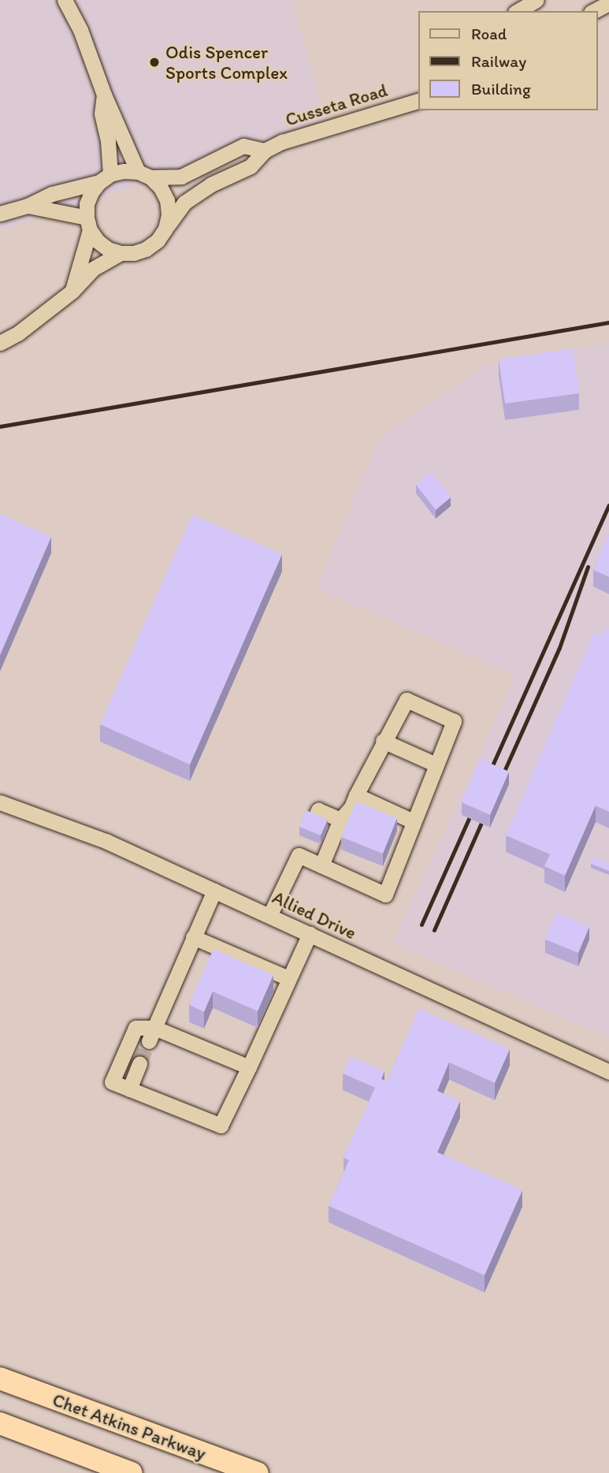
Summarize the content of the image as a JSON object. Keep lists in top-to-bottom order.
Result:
{
  "streets": {
    "highway": ["Chet Atkins Parkway"],
    "street": ["Cusseta Road", "Allied Drive"]
  },
  "places": ["Odis Spencer Sports Complex"],
  "legend": ["Road", "Railway", "Building"]
}
